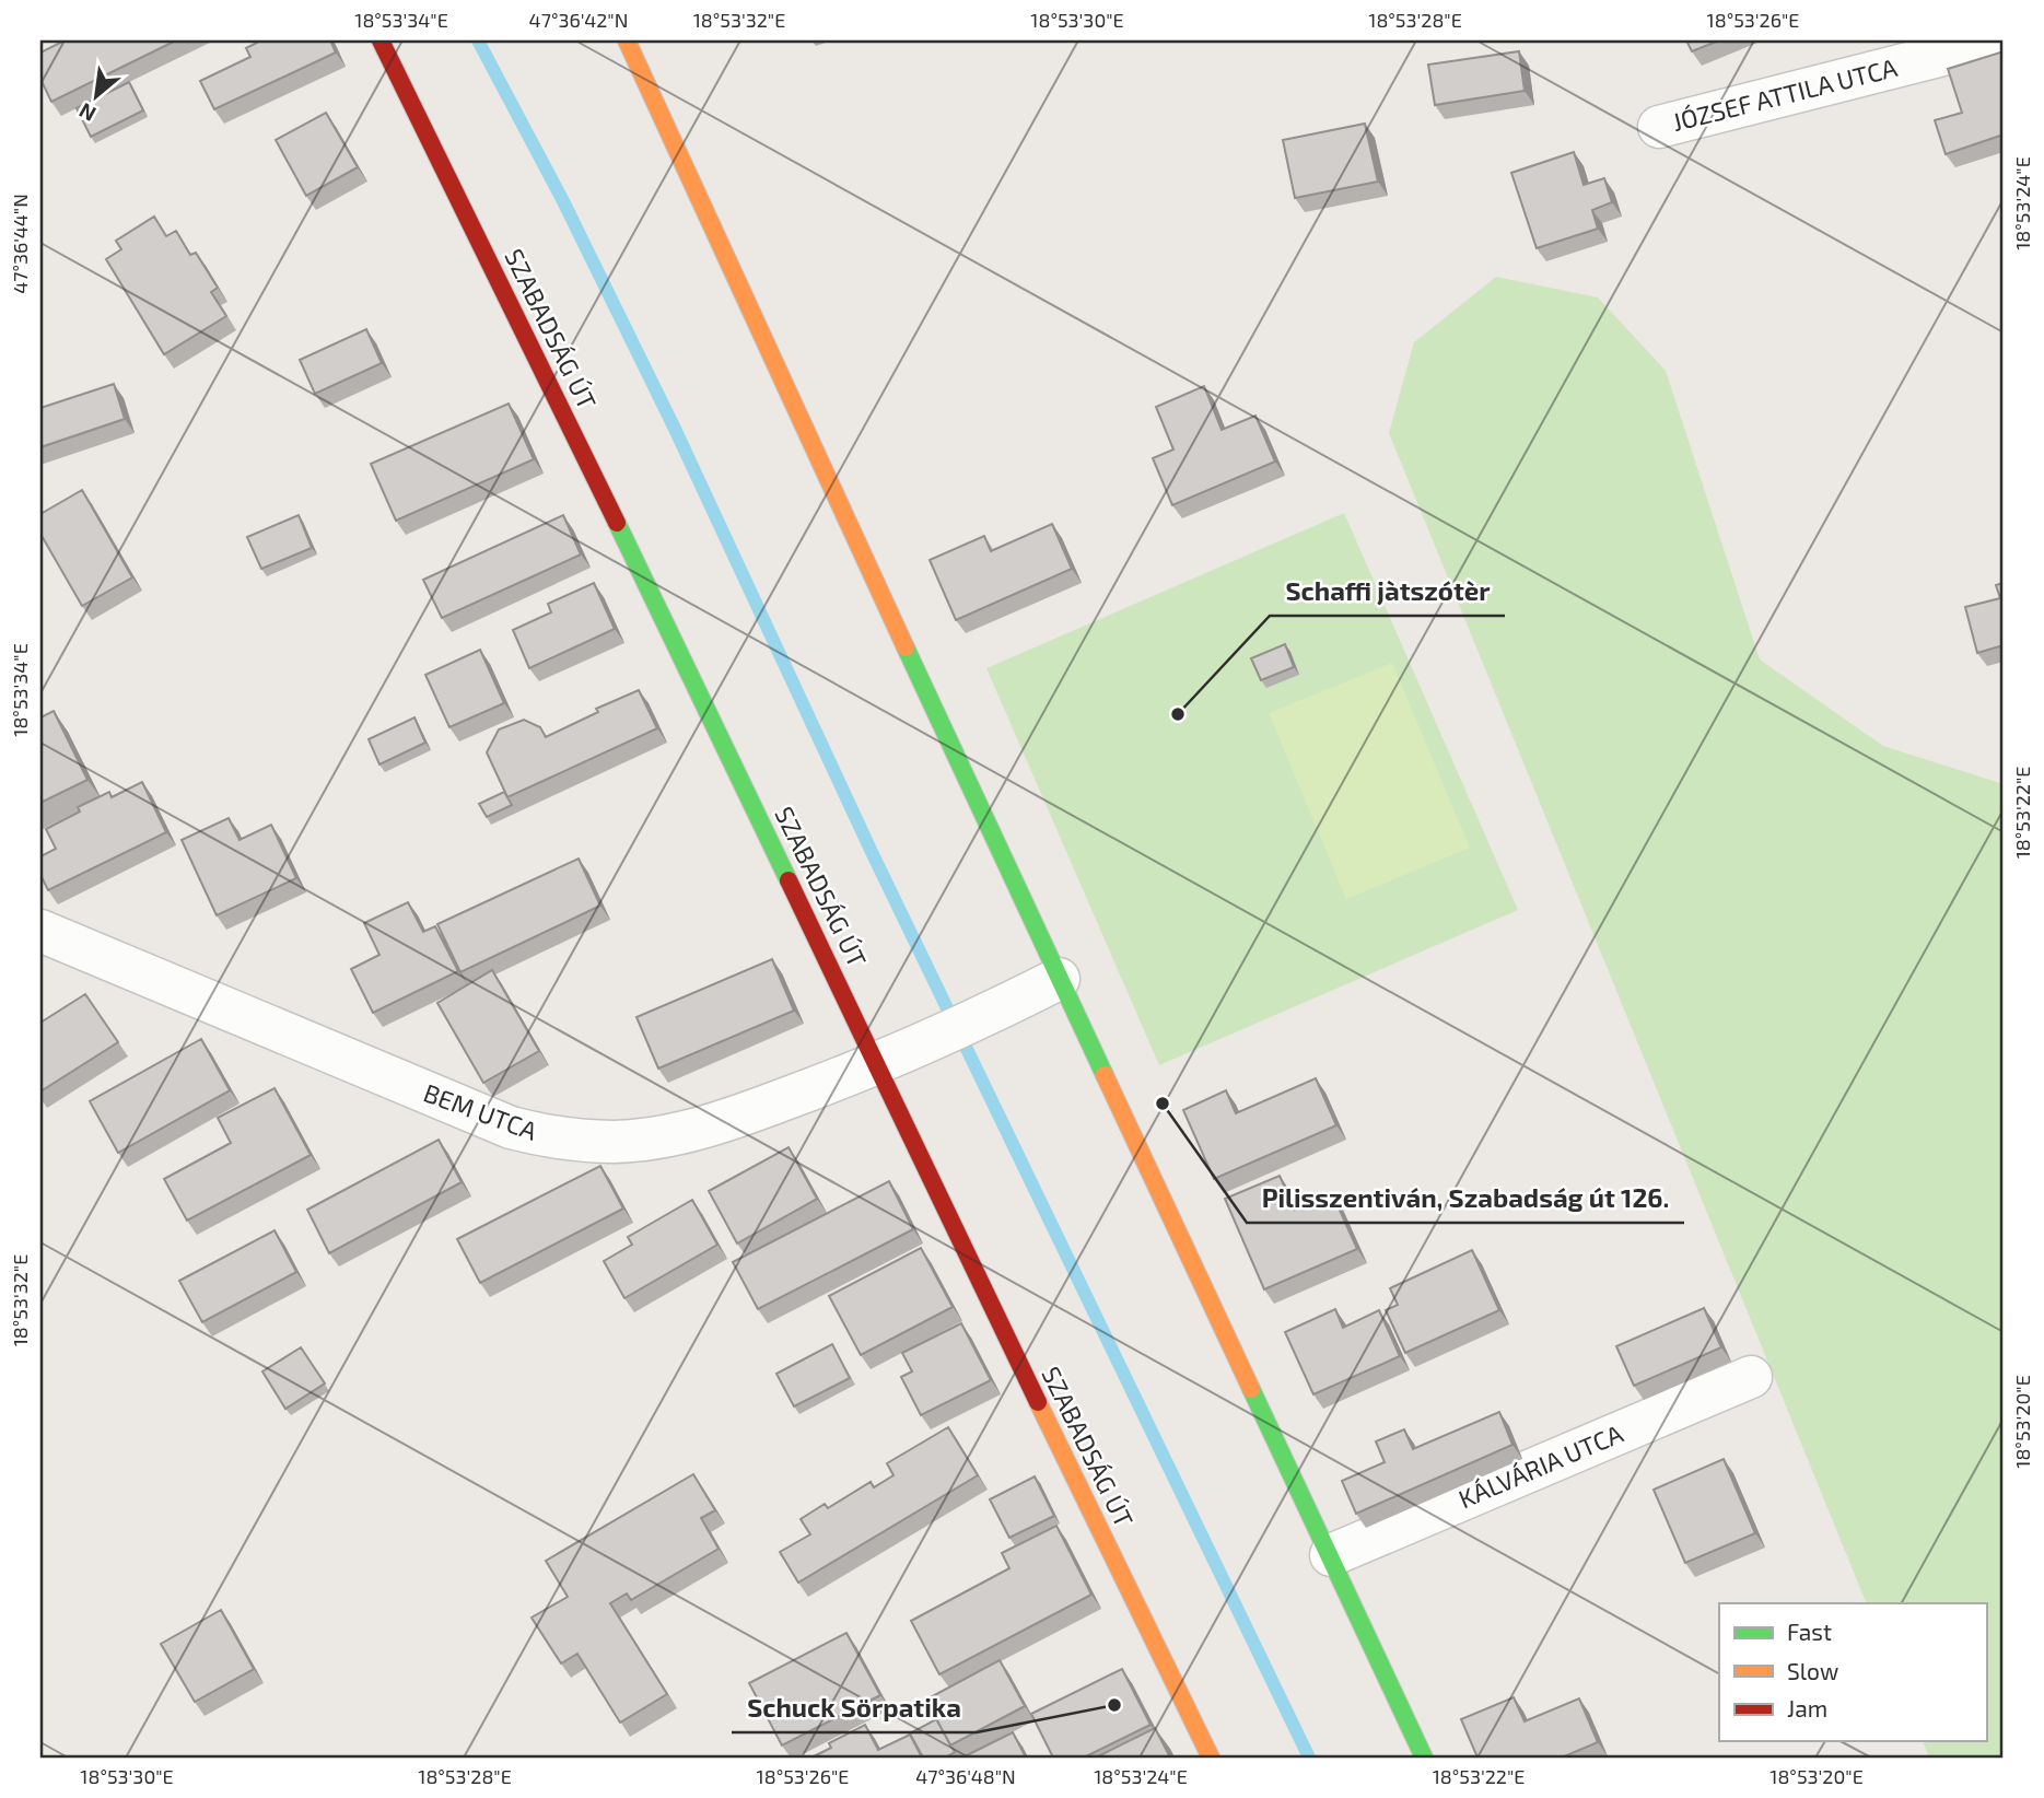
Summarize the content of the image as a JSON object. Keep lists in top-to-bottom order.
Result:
{
  "streets": {
    "street": [
      "JÓZSEF ATTILA UTCA",
      "SZABADSÁG ÚT",
      "BEM UTCA",
      "KÁLVÁRIA UTCA"
    ]
  },
  "crossings": [
    ["SZABADSÁG ÚT", "BEM UTCA"]
  ],
  "places": ["Schaffi jàtszótèr", "Pilisszentiván, Szabadság út 126.", "Schuck Sörpatika"],
  "legend": ["Fast", "Slow", "Jam"],
  "north": "bottom left",
  "coordinates": [
    "18°53'34\"E",
    "47°36'42\"N",
    "18°53'32\"E",
    "18°53'30\"E",
    "18°53'28\"E",
    "18°53'26\"E",
    "18°53'24\"E",
    "47°36'44\"N",
    "18°53'22\"E",
    "18°53'20\"E",
    "47°36'48\"N"
  ]
}
